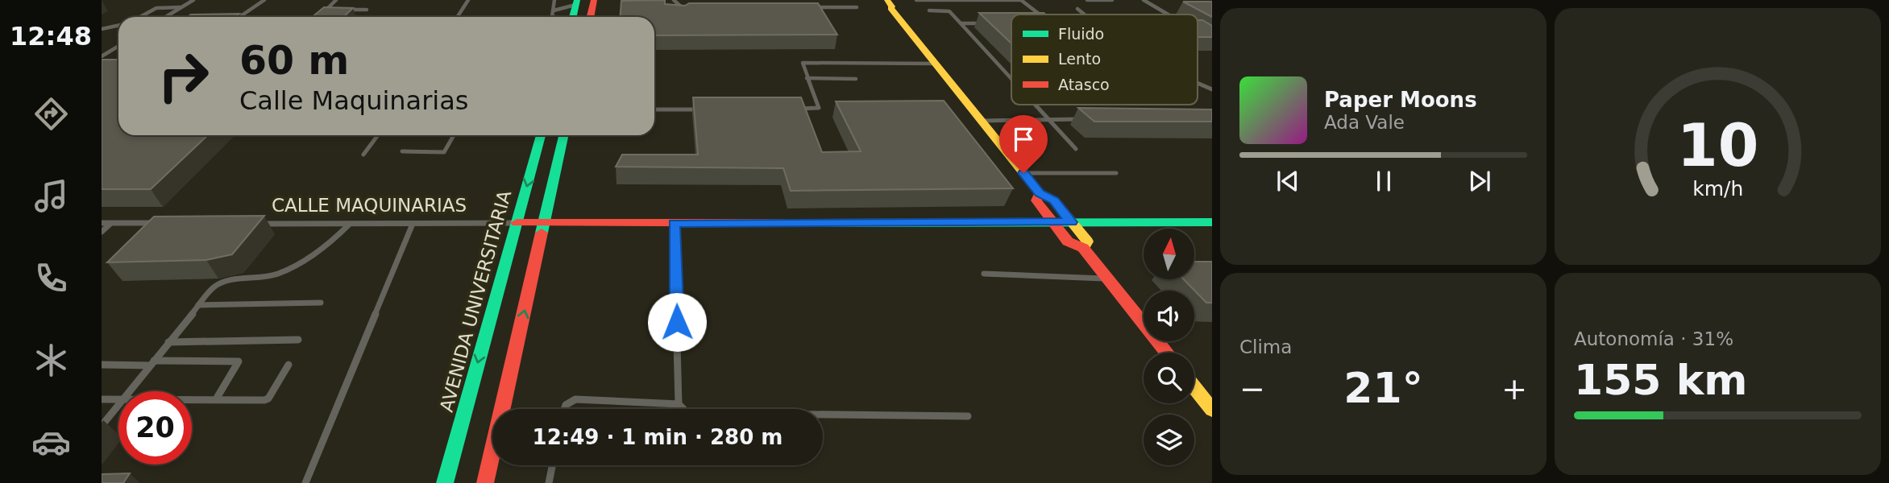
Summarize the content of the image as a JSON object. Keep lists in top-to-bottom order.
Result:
{
  "streets": {
    "street": ["CALLE MAQUINARIAS", "AVENIDA UNIVERSITARIA"]
  },
  "crossings": [
    ["CALLE MAQUINARIAS", "AVENIDA UNIVERSITARIA"]
  ],
  "legend": ["Fluido", "Lento", "Atasco"],
  "north": "top",
  "page": {
    "tabs": "12:48",
    "turn": ["60 m", "Calle Maquinarias"],
    "song": ["Paper Moons", "Ada Vale"],
    "tile": [
      "Clima",
      ["Autonomía · 31%", "155 km"]
    ],
    "heat": ["−", "21°", "+"],
    "limit": "20",
    "trip": "12:49 · 1 min · 280 m",
    "gauge": ["10", "km/h"]
  }
}
